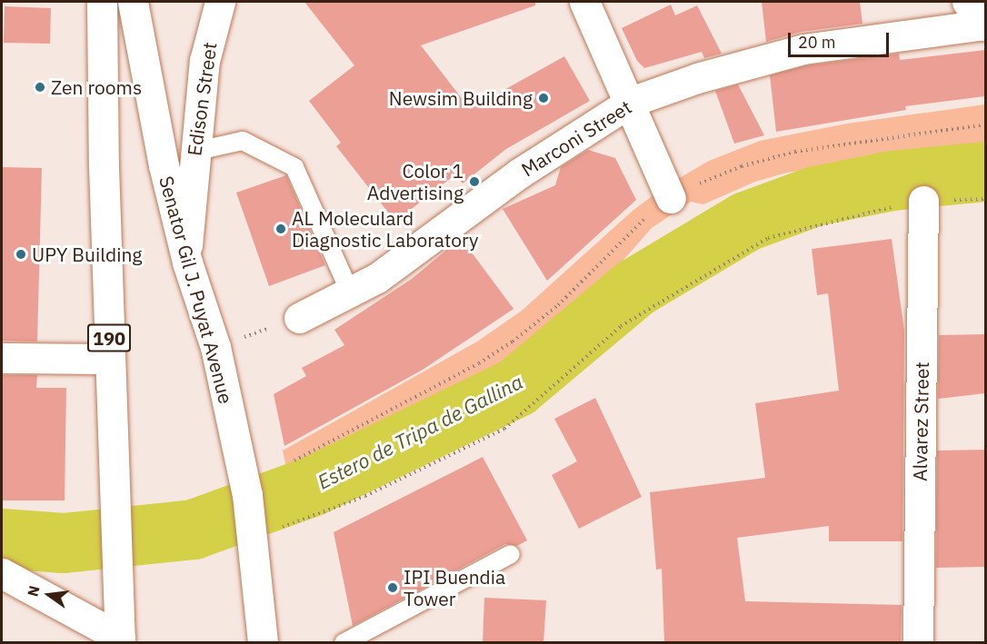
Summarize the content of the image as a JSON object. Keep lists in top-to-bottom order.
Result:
{
  "streets": {
    "street": [
      "Edison Street",
      "Marconi Street",
      "Senator Gil J. Puyat Avenue",
      "190",
      "Alvarez Street"
    ]
  },
  "crossings": [
    ["Edison Street", "Senator Gil J. Puyat Avenue"]
  ],
  "water": ["Estero de Tripa de Gallina"],
  "places": [
    "Zen rooms",
    "Newsim Building",
    "Color 1 Advertising",
    "AL Moleculard Diagnostic Laboratory",
    "UPY Building",
    "IPI Buendia Tower"
  ],
  "scale_bar": "20 m",
  "north": "left"
}
